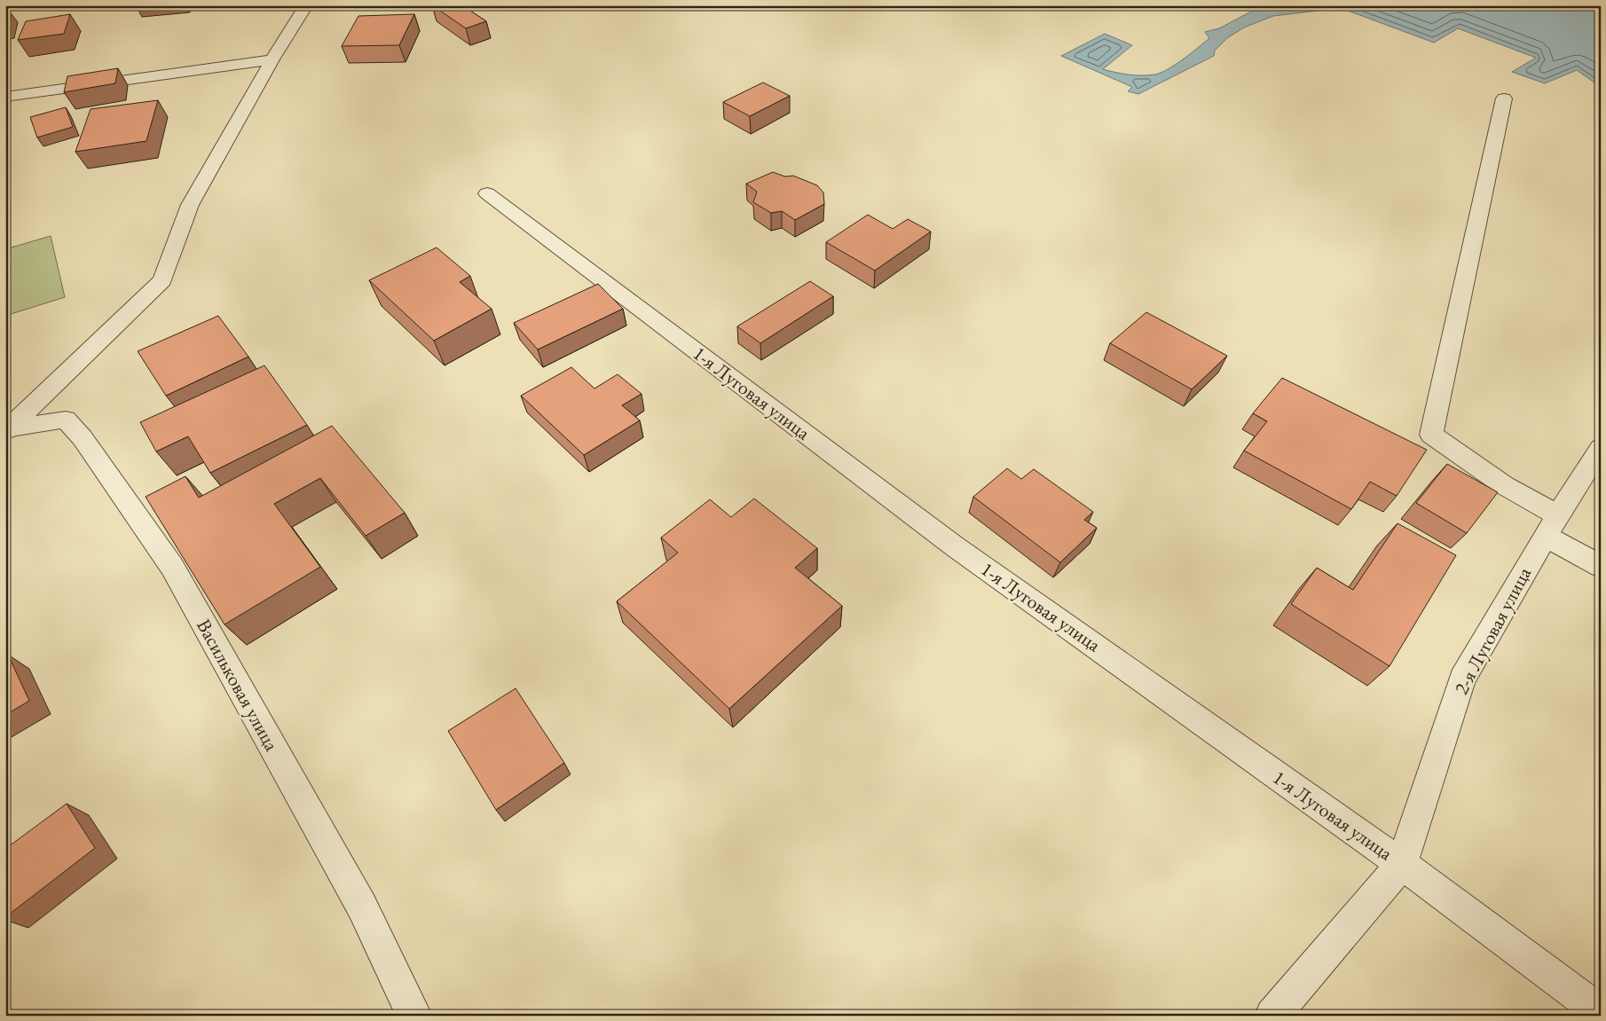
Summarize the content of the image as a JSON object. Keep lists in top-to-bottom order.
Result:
{
  "streets": {
    "street": ["1-я Луговая улица", "2-я Луговая улица", "Васильковая улица"]
  },
  "crossings": [
    ["1-я Луговая улица", "2-я Луговая улица"]
  ]
}
